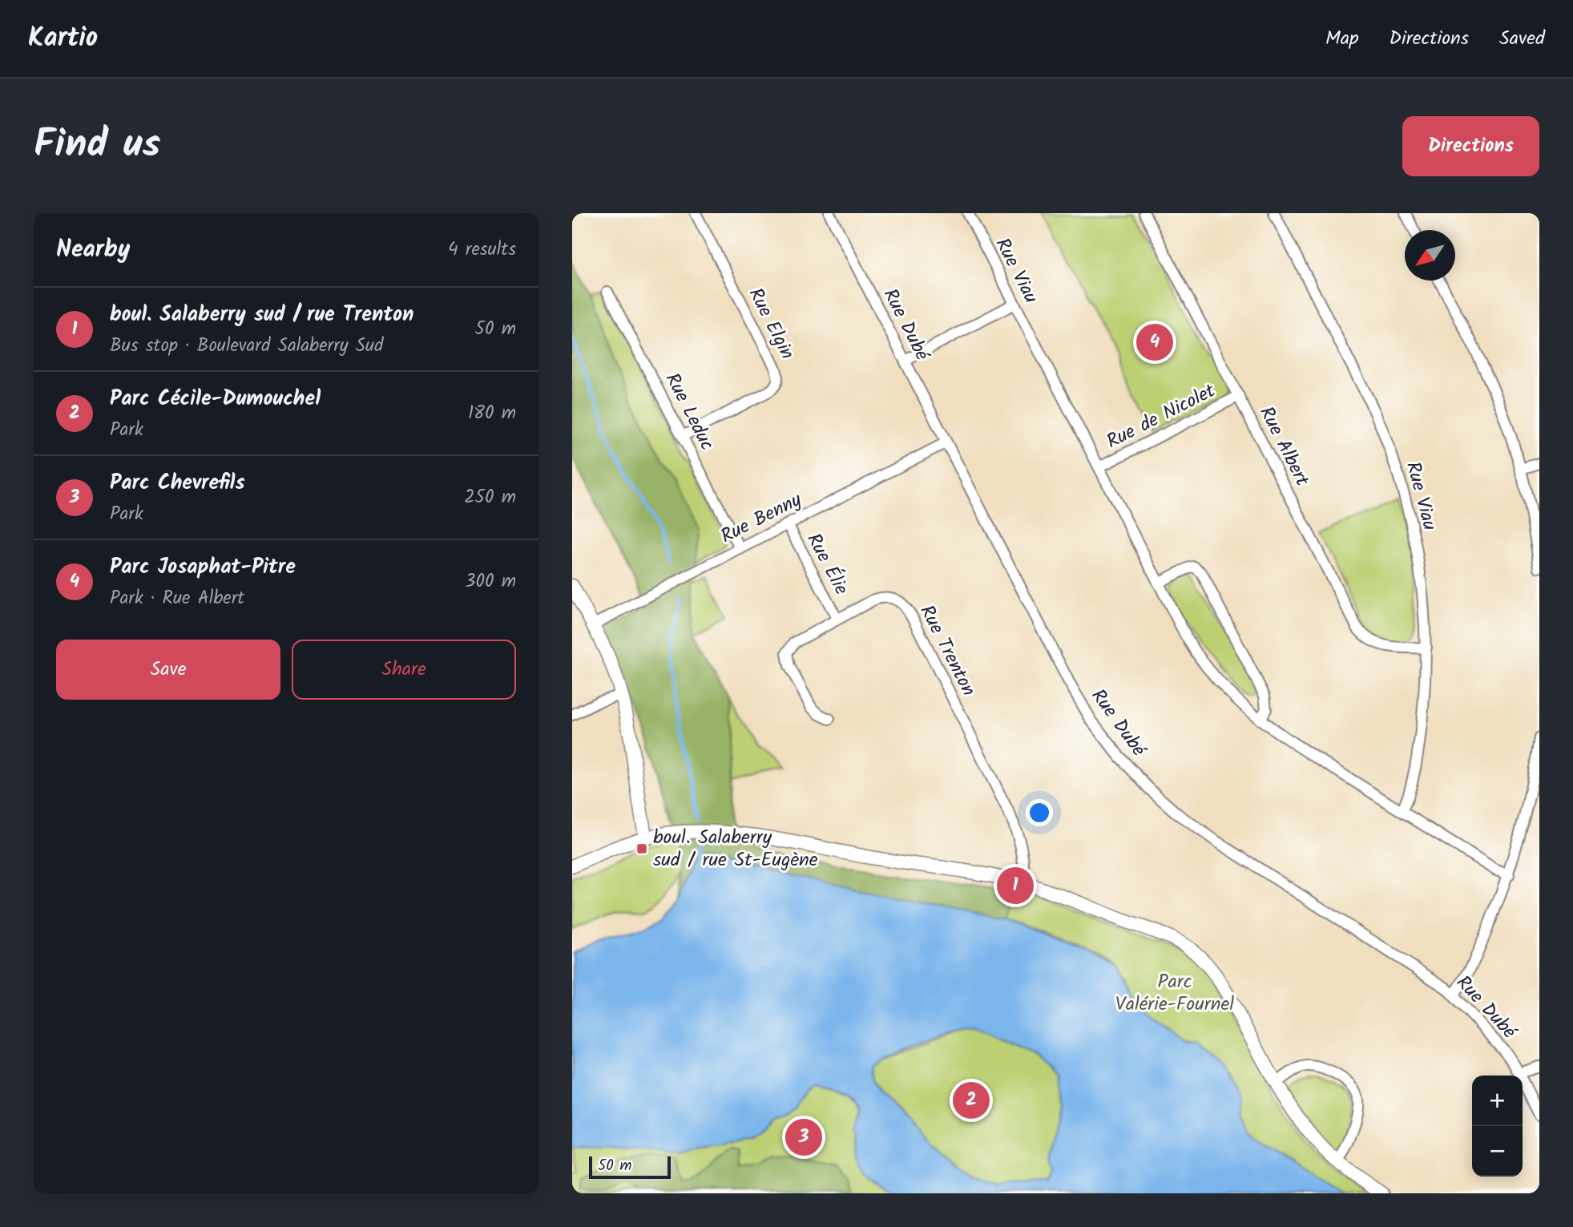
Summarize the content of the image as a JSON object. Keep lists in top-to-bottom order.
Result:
{
  "streets": {
    "street": [
      "Rue Viau",
      "Rue Elgin",
      "Rue Dubé",
      "Rue Leduc",
      "Rue de Nicolet",
      "Rue Albert",
      "Rue Benny",
      "Rue Élie",
      "Rue Trenton"
    ]
  },
  "crossings": [
    ["Rue Viau", "Rue de Nicolet"],
    ["Rue Viau", "Rue Albert"],
    ["Rue Elgin", "Rue Leduc"],
    ["Rue Dubé", "Rue Benny"],
    ["Rue Leduc", "Rue Benny"],
    ["Rue de Nicolet", "Rue Albert"],
    ["Rue Benny", "Rue Élie"],
    ["Rue Élie", "Rue Trenton"]
  ],
  "parks": ["Parc Valérie-Fournel"],
  "places": {
    "transit": ["boul. Salaberry sud / rue St-Eugène"]
  },
  "scale_bar": "50 m",
  "north": "bottom left",
  "page": {
    "header": "Kartio",
    "nav": ["Map", "Directions", "Saved"],
    "title": "Find us",
    "buttons": [
      "Directions",
      ["Save", "Share"]
    ],
    "heading": ["Nearby", "4 results"],
    "list": [
      {
        "mark": "1",
        "name": "boul. Salaberry sud / rue Trenton",
        "note": "Bus stop · Boulevard Salaberry Sud",
        "value": "50 m"
      },
      {
        "mark": "2",
        "name": "Parc Cécile-Dumouchel",
        "note": "Park",
        "value": "180 m"
      },
      {
        "mark": "3",
        "name": "Parc Chevrefils",
        "note": "Park",
        "value": "250 m"
      },
      {
        "mark": "4",
        "name": "Parc Josaphat-Pitre",
        "note": "Park · Rue Albert",
        "value": "300 m"
      }
    ],
    "pins": [
      "4",
      "1",
      "2",
      "3"
    ],
    "map_buttons": ["+", "−"],
    "scale": "50 m"
  }
}
